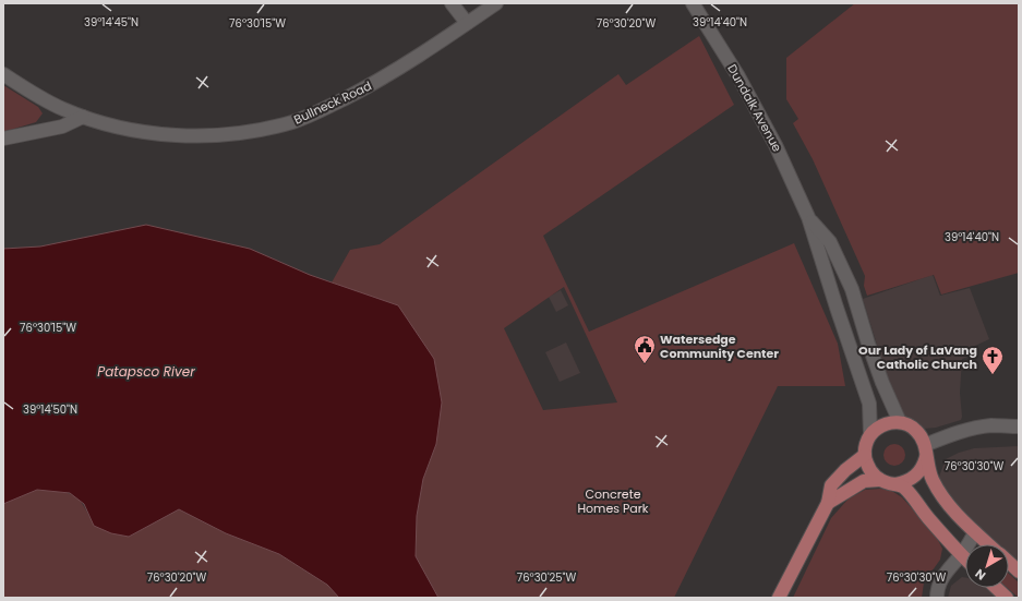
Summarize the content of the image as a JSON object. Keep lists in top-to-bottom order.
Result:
{
  "streets": {
    "main road": ["Dundalk Avenue"],
    "street": ["Bullneck Road"]
  },
  "water": ["Patapsco River"],
  "parks": ["Concrete Homes Park"],
  "places": {
    "public building": ["Watersedge Community Center"],
    "church": ["Our Lady of LaVang Catholic Church"]
  },
  "north": "bottom left",
  "coordinates": [
    "39°14'45\"N",
    "39°14'40\"N",
    "76°30'15\"W",
    "76°30'20\"W",
    "39°14'50\"N",
    "76°30'30\"W",
    "76°30'25\"W"
  ]
}
